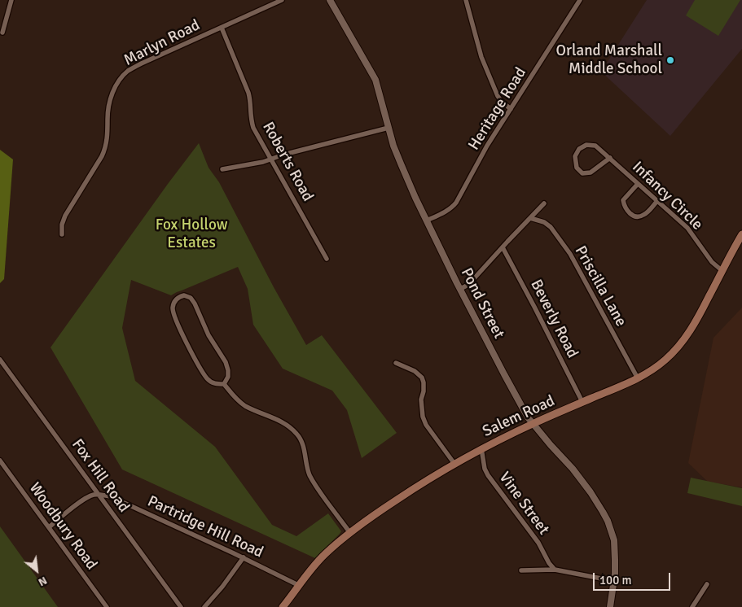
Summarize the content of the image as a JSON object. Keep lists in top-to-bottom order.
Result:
{
  "streets": {
    "main road": ["Salem Road"],
    "street": [
      "Marlyn Road",
      "Heritage Road",
      "Roberts Road",
      "Infancy Circle",
      "Priscilla Lane",
      "Pond Street",
      "Beverly Road",
      "Fox Hill Road",
      "Vine Street",
      "Woodbury Road",
      "Partridge Hill Road"
    ]
  },
  "crossings": [
    ["Marlyn Road", "Roberts Road"],
    ["Heritage Road", "Pond Street"],
    ["Infancy Circle", "Salem Road"],
    ["Priscilla Lane", "Salem Road"],
    ["Pond Street", "Salem Road"],
    ["Beverly Road", "Salem Road"],
    ["Salem Road", "Vine Street"],
    ["Salem Road", "Partridge Hill Road"],
    ["Fox Hill Road", "Partridge Hill Road"]
  ],
  "parks": ["Fox Hollow Estates"],
  "places": ["Orland Marshall Middle School"],
  "scale_bar": "100 m",
  "north": "bottom right"
}
